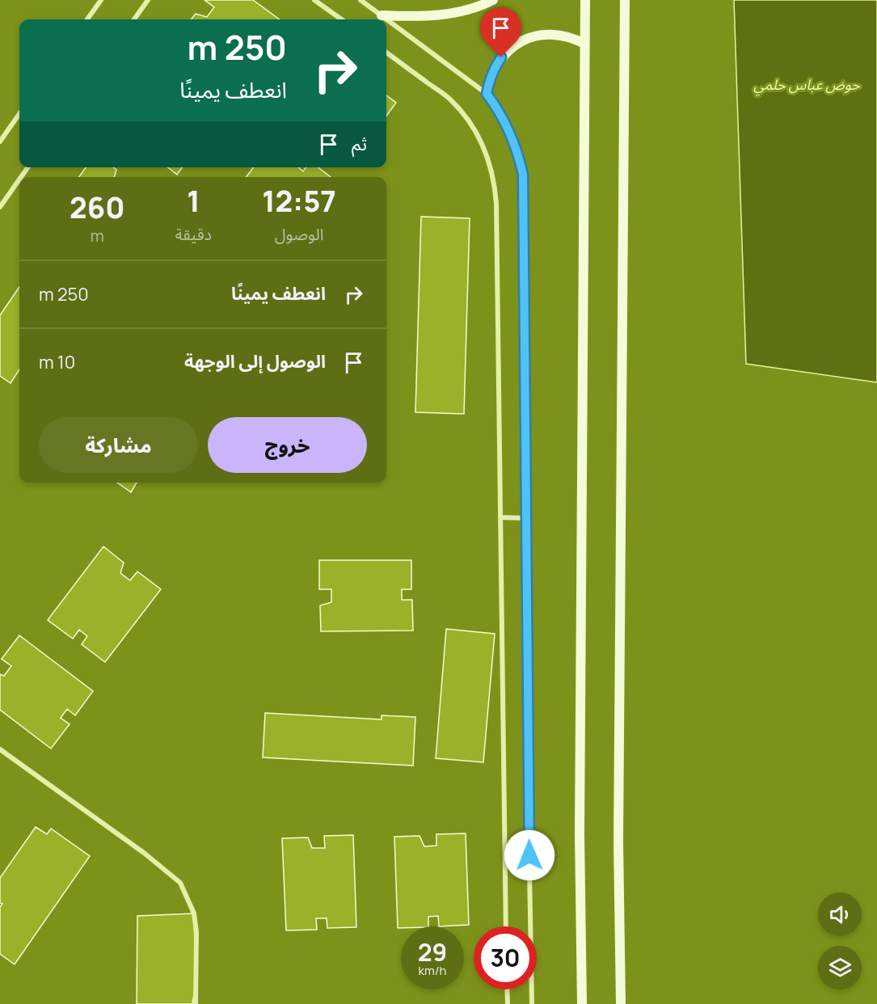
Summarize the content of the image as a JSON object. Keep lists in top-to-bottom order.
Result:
{
  "water": ["حوض عباس حلمي"],
  "page": {
    "turn": ["250 m", "انعطف يمينًا"],
    "then": "ثم",
    "eta": [
      "12:57",
      "الوصول",
      "1",
      "دقيقة",
      "260",
      "m"
    ],
    "list": [
      {
        "name": "انعطف يمينًا",
        "value": "250 m"
      },
      {
        "name": "الوصول إلى الوجهة",
        "value": "10 m"
      }
    ],
    "buttons": ["خروج", "مشاركة"],
    "speed": "29 km/h",
    "limit": "30"
  }
}
